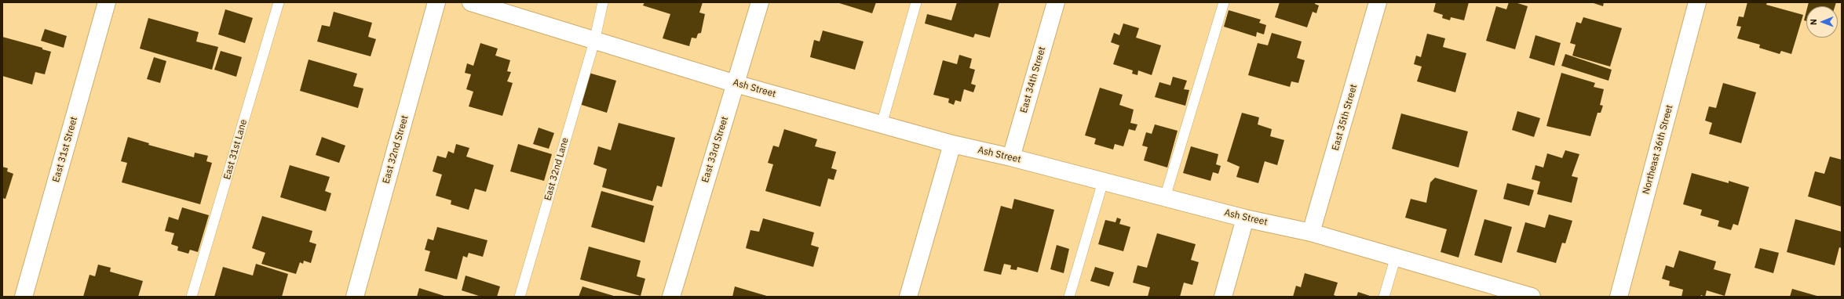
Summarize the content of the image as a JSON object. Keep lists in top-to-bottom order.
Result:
{
  "streets": {
    "street": [
      "East 34th Street",
      "Ash Street",
      "East 35th Street",
      "East 31st Street",
      "East 32nd Street",
      "East 33rd Street",
      "Northeast 36th Street"
    ],
    "lane": ["East 31st Lane", "East 32nd Lane"]
  },
  "crossings": [
    ["East 34th Street", "Ash Street"],
    ["Ash Street", "East 35th Street"],
    ["Ash Street", "East 33rd Street"],
    ["Ash Street", "East 32nd Lane"]
  ],
  "north": "left"
}
